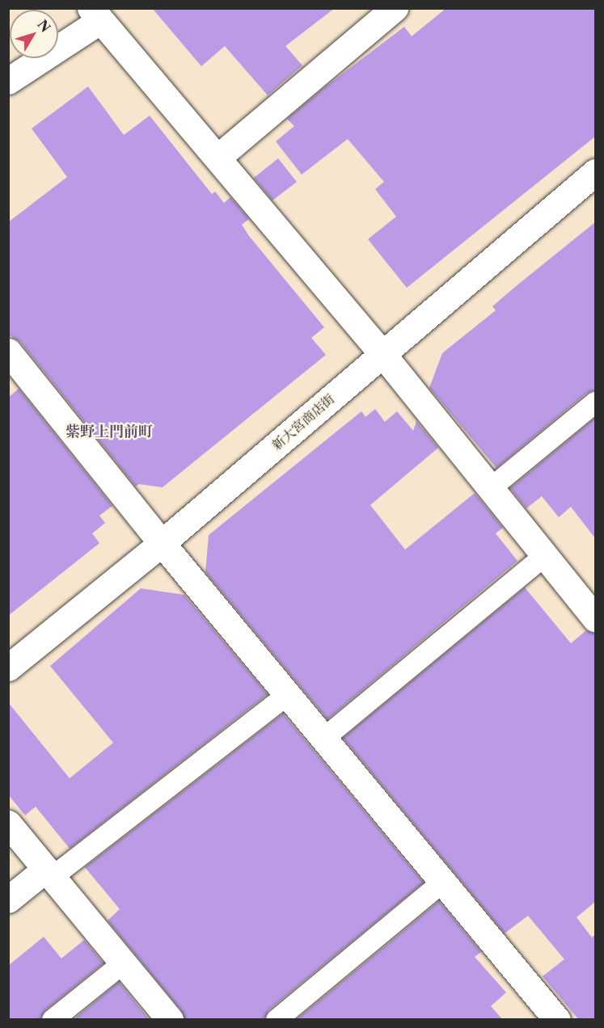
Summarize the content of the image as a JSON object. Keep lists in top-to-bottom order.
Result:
{
  "streets": {
    "street": ["新大宮商店街"]
  },
  "districts": ["紫野上門前町"],
  "north": "top right"
}
